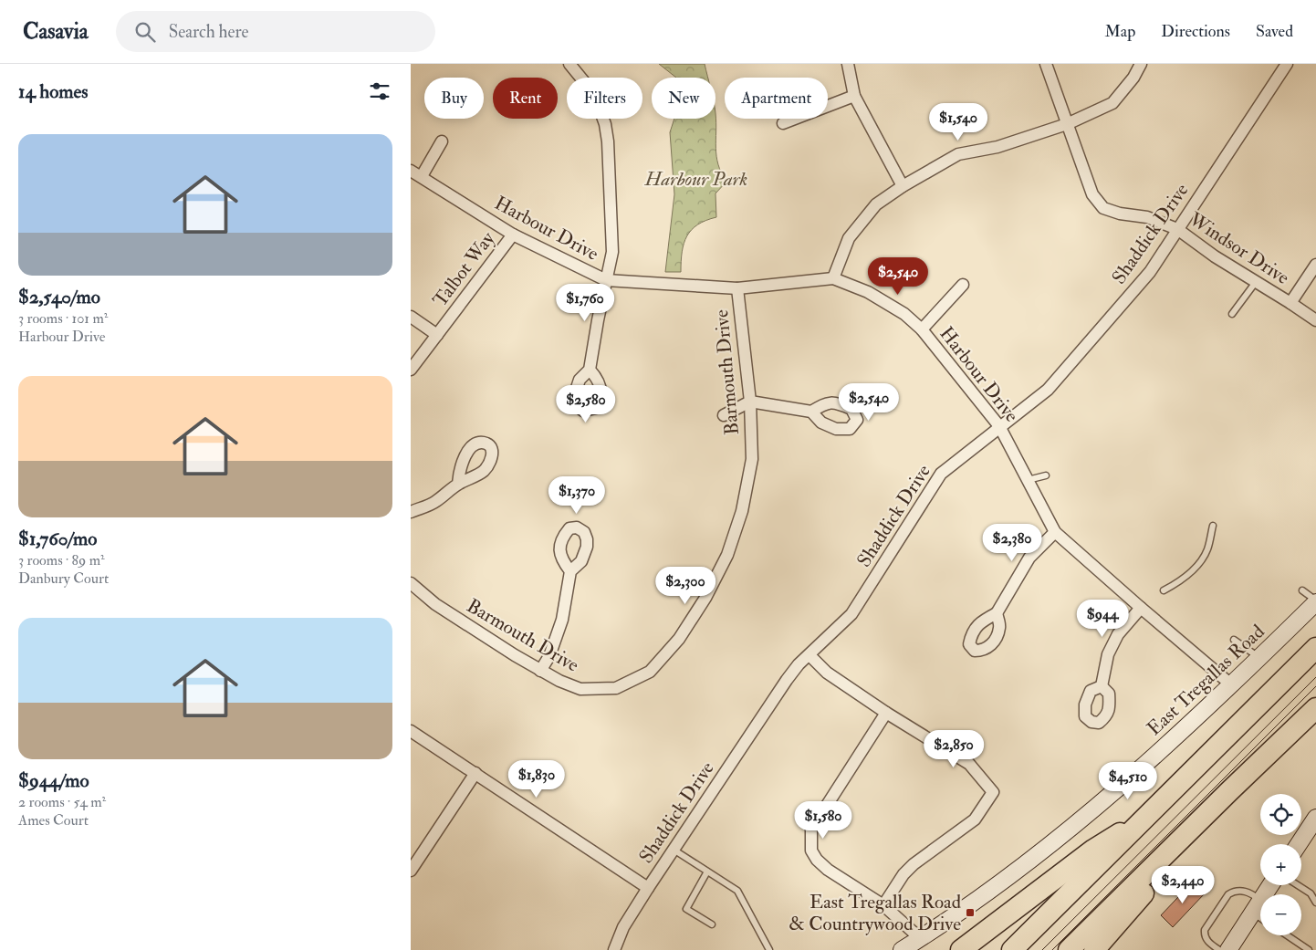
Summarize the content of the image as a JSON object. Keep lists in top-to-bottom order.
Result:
{
  "streets": {
    "street": [
      "Harbour Drive",
      "Shaddick Drive",
      "Windsor Drive",
      "Talbot Way",
      "Barmouth Drive",
      "East Tregallas Road"
    ]
  },
  "crossings": [
    ["Harbour Drive", "Shaddick Drive"],
    ["Harbour Drive", "Talbot Way"],
    ["Harbour Drive", "Barmouth Drive"],
    ["Harbour Drive", "East Tregallas Road"],
    ["Shaddick Drive", "Windsor Drive"]
  ],
  "parks": ["Harbour Park"],
  "places": {
    "transit": ["East Tregallas Road & Countrywood Drive"]
  },
  "page": {
    "header": "Casavia",
    "search": "Search here",
    "nav": ["Map", "Directions", "Saved"],
    "heading": "14 homes",
    "chip": [
      "Buy",
      "Rent",
      "Filters",
      "New",
      "Apartment"
    ],
    "price": [
      "$1,540",
      "$2,540",
      "$1,760",
      "$2,540",
      "$2,580",
      "$1,370",
      "$2,380",
      "$2,300",
      "$944",
      "$2,850",
      "$1,830",
      "$4,510",
      "$1,580",
      "$2,440"
    ],
    "list": [
      {
        "name": "$2,540/mo",
        "note": "3 rooms · 101 m² · Harbour Drive"
      },
      {
        "name": "$1,760/mo",
        "note": "3 rooms · 89 m² · Danbury Court"
      },
      {
        "name": "$944/mo",
        "note": "2 rooms · 54 m² · Ames Court"
      }
    ],
    "map_buttons": ["+", "−"]
  }
}
